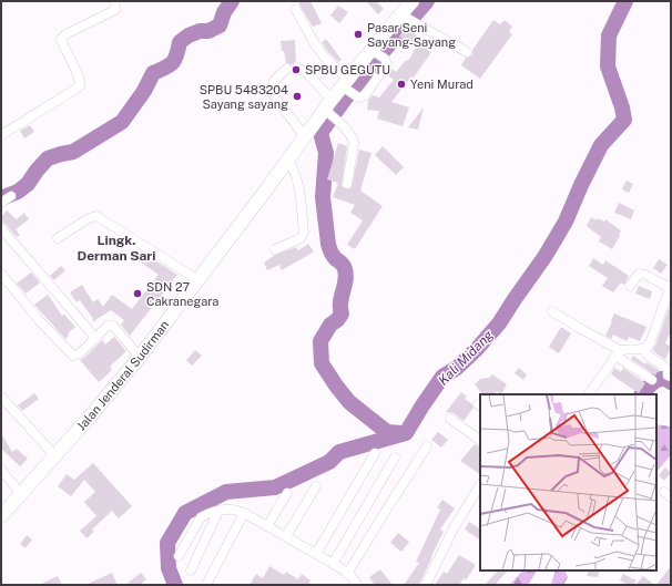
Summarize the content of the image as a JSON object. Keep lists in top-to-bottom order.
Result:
{
  "streets": {
    "highway": ["Jalan Jenderal Sudirman"]
  },
  "districts": ["Lingk. Derman Sari"],
  "water": ["Kali Midang"],
  "places": [
    "Pasar Seni Sayang-Sayang",
    "SPBU GEGUTU",
    "Yeni Murad",
    "SPBU 5483204 Sayang sayang",
    "SDN 27 Cakranegara"
  ]
}
